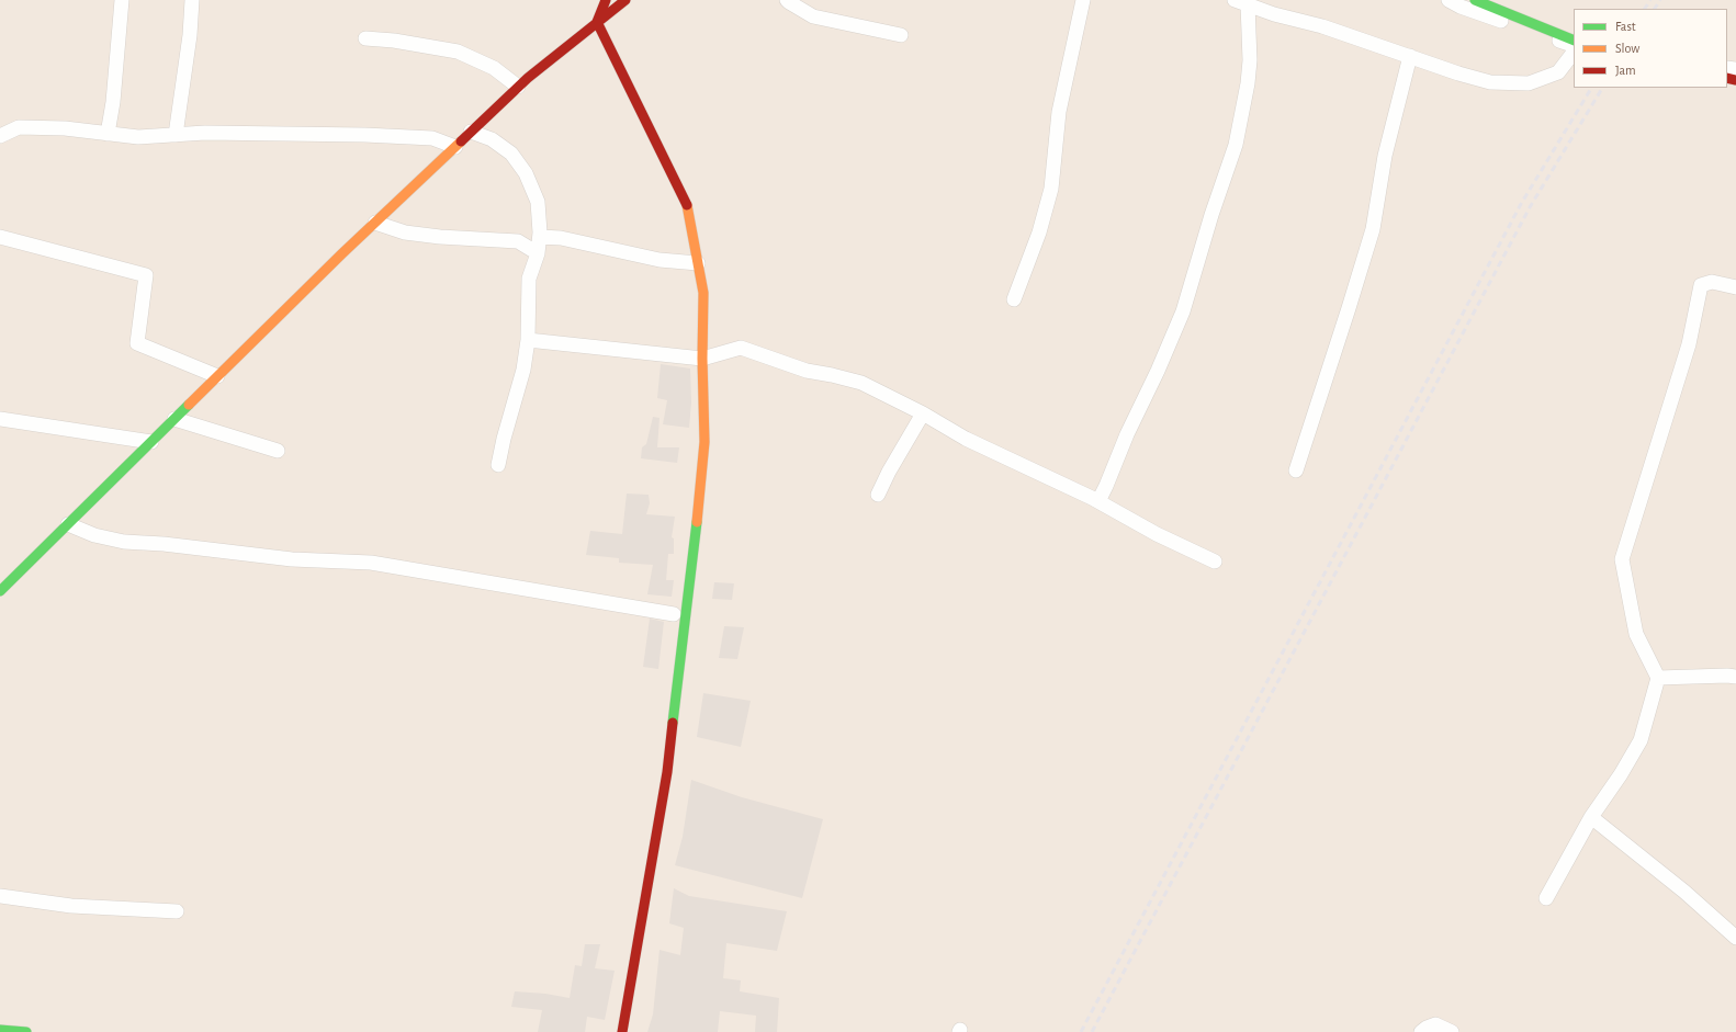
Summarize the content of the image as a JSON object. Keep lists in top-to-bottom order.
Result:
{
  "legend": ["Fast", "Slow", "Jam"]
}
